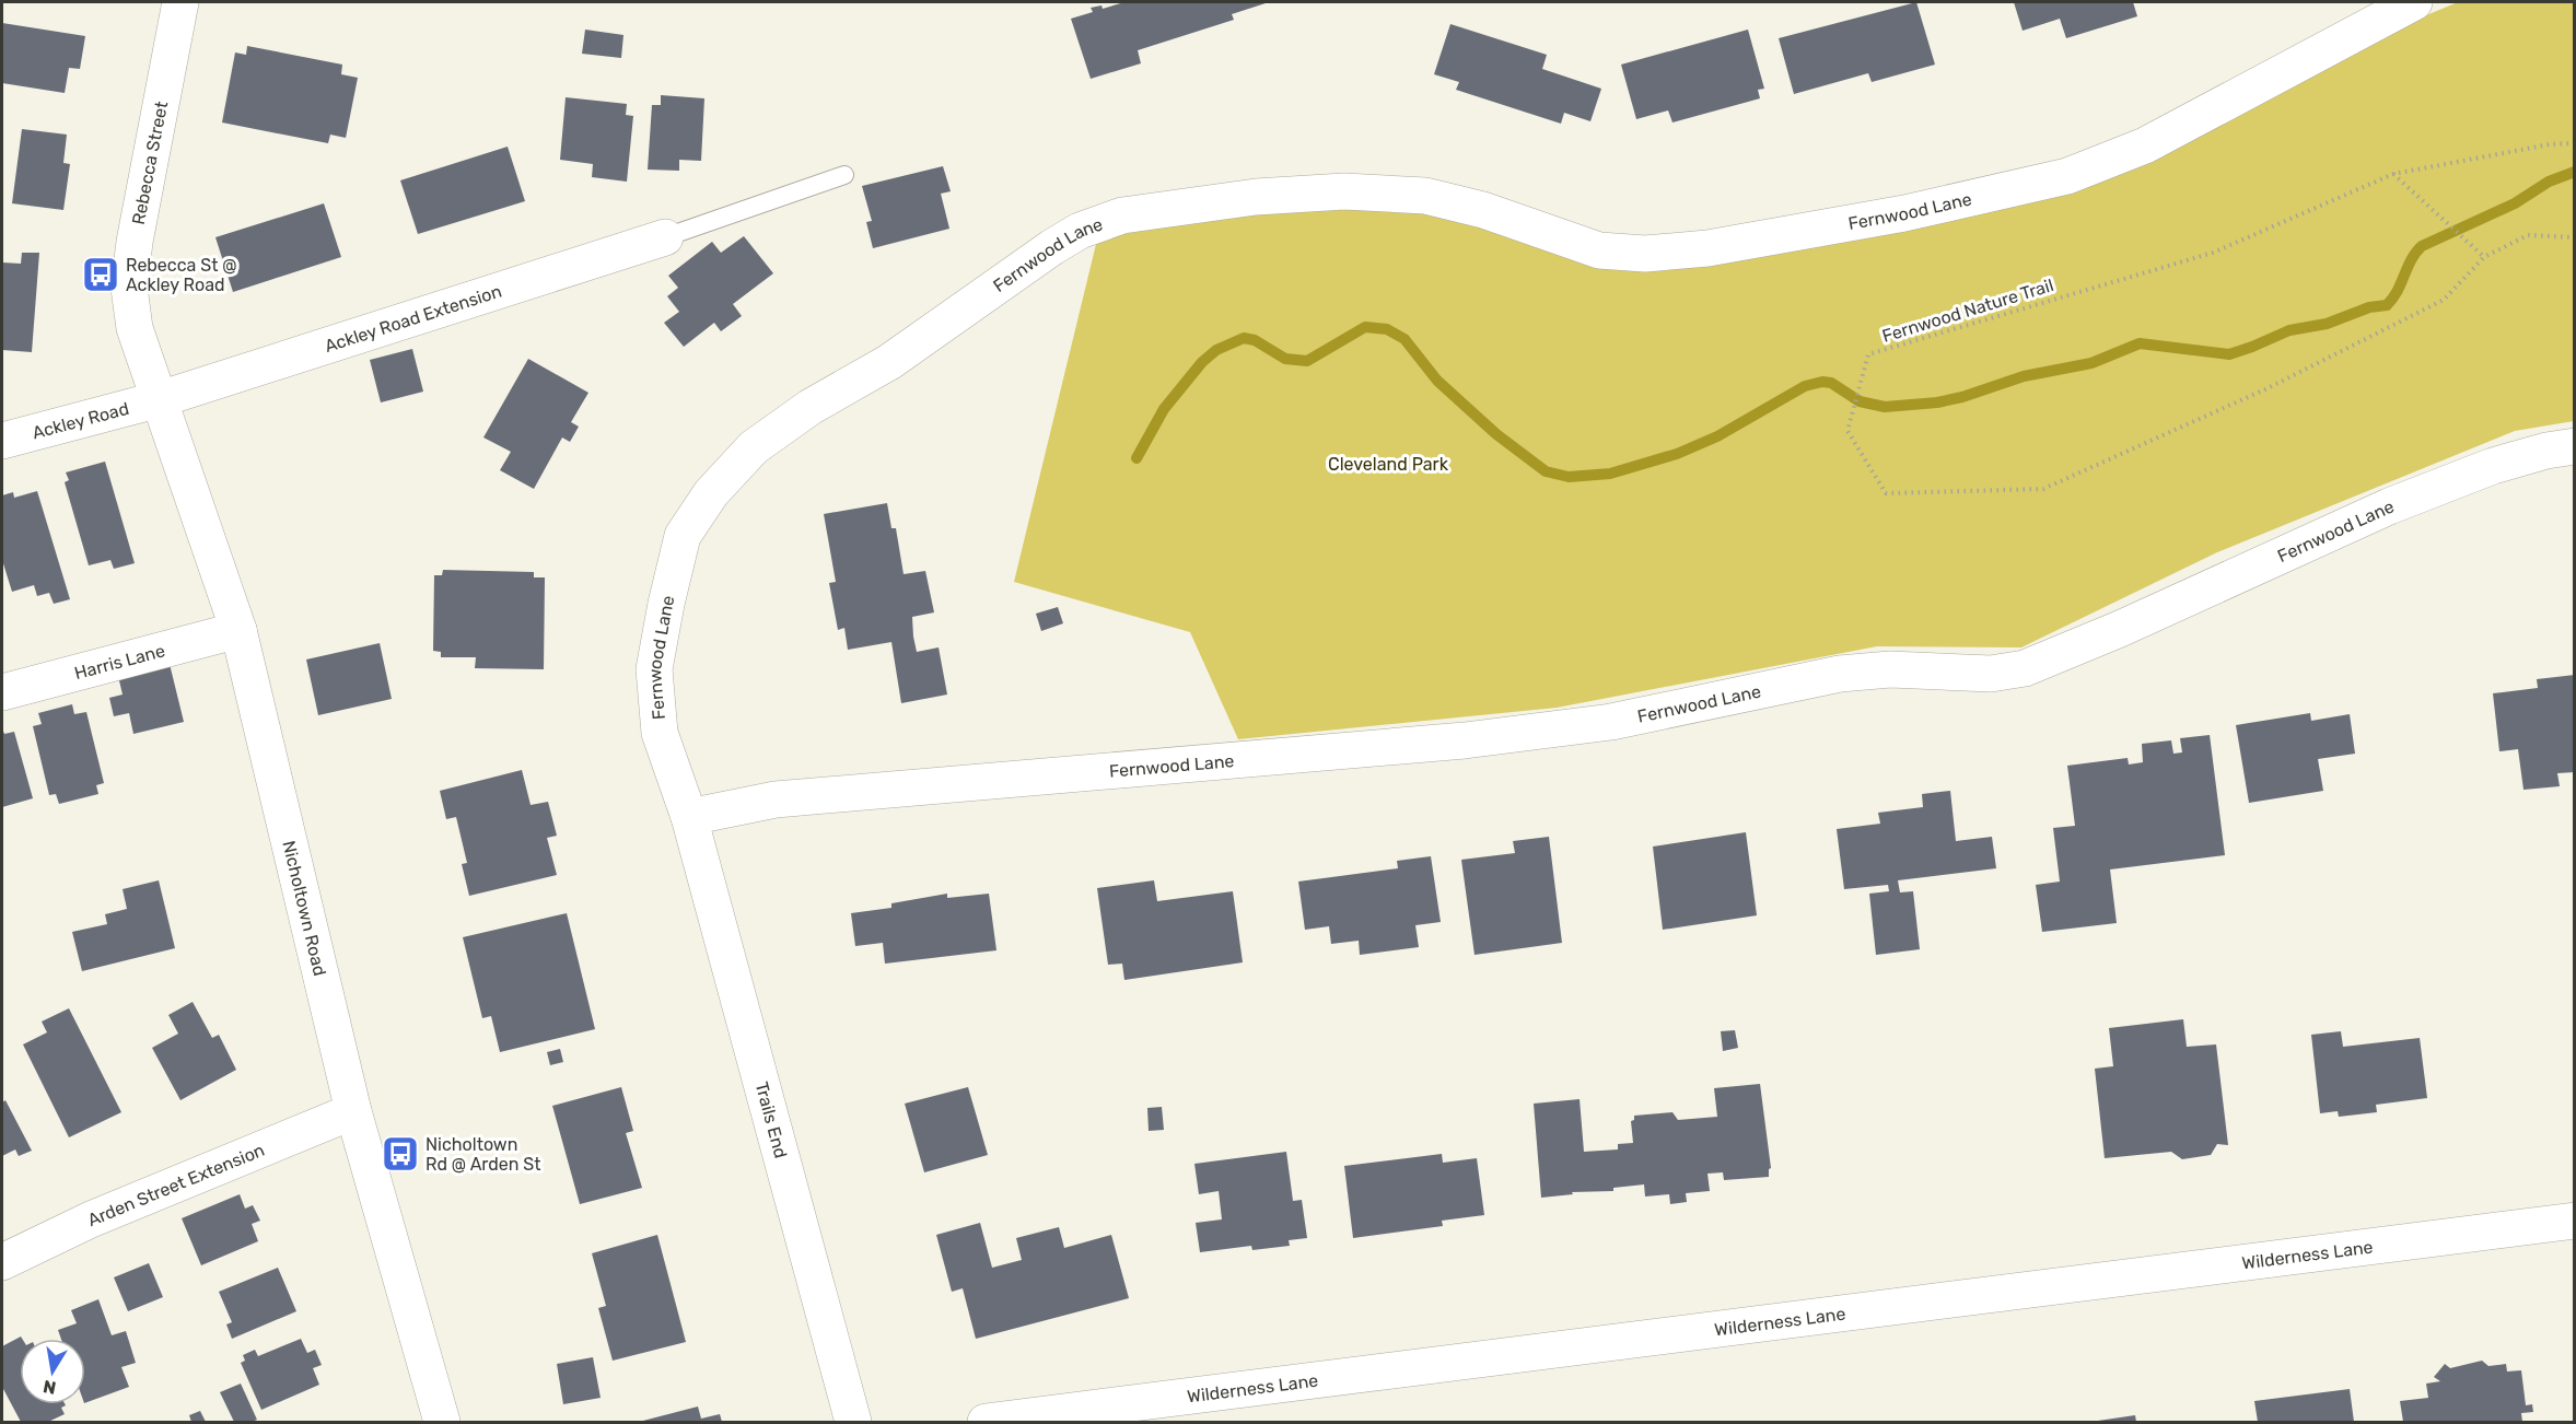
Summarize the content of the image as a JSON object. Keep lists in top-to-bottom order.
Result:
{
  "streets": {
    "street": [
      "Rebecca Street",
      "Fernwood Lane",
      "Ackley Road Extension",
      "Ackley Road",
      "Harris Lane",
      "Nicholtown Road",
      "Trails End",
      "Arden Street Extension",
      "Wilderness Lane"
    ],
    "path": ["Fernwood Nature Trail"]
  },
  "crossings": [
    ["Rebecca Street", "Ackley Road Extension"],
    ["Rebecca Street", "Ackley Road"],
    ["Rebecca Street", "Nicholtown Road"],
    ["Fernwood Lane", "Trails End"],
    ["Ackley Road Extension", "Ackley Road"],
    ["Ackley Road Extension", "Nicholtown Road"],
    ["Ackley Road", "Nicholtown Road"],
    ["Harris Lane", "Nicholtown Road"],
    ["Nicholtown Road", "Arden Street Extension"]
  ],
  "parks": ["Cleveland Park"],
  "places": {
    "bus stop": ["Rebecca St @ Ackley Road", "Nicholtown Rd @ Arden St"]
  },
  "north": "bottom"
}
